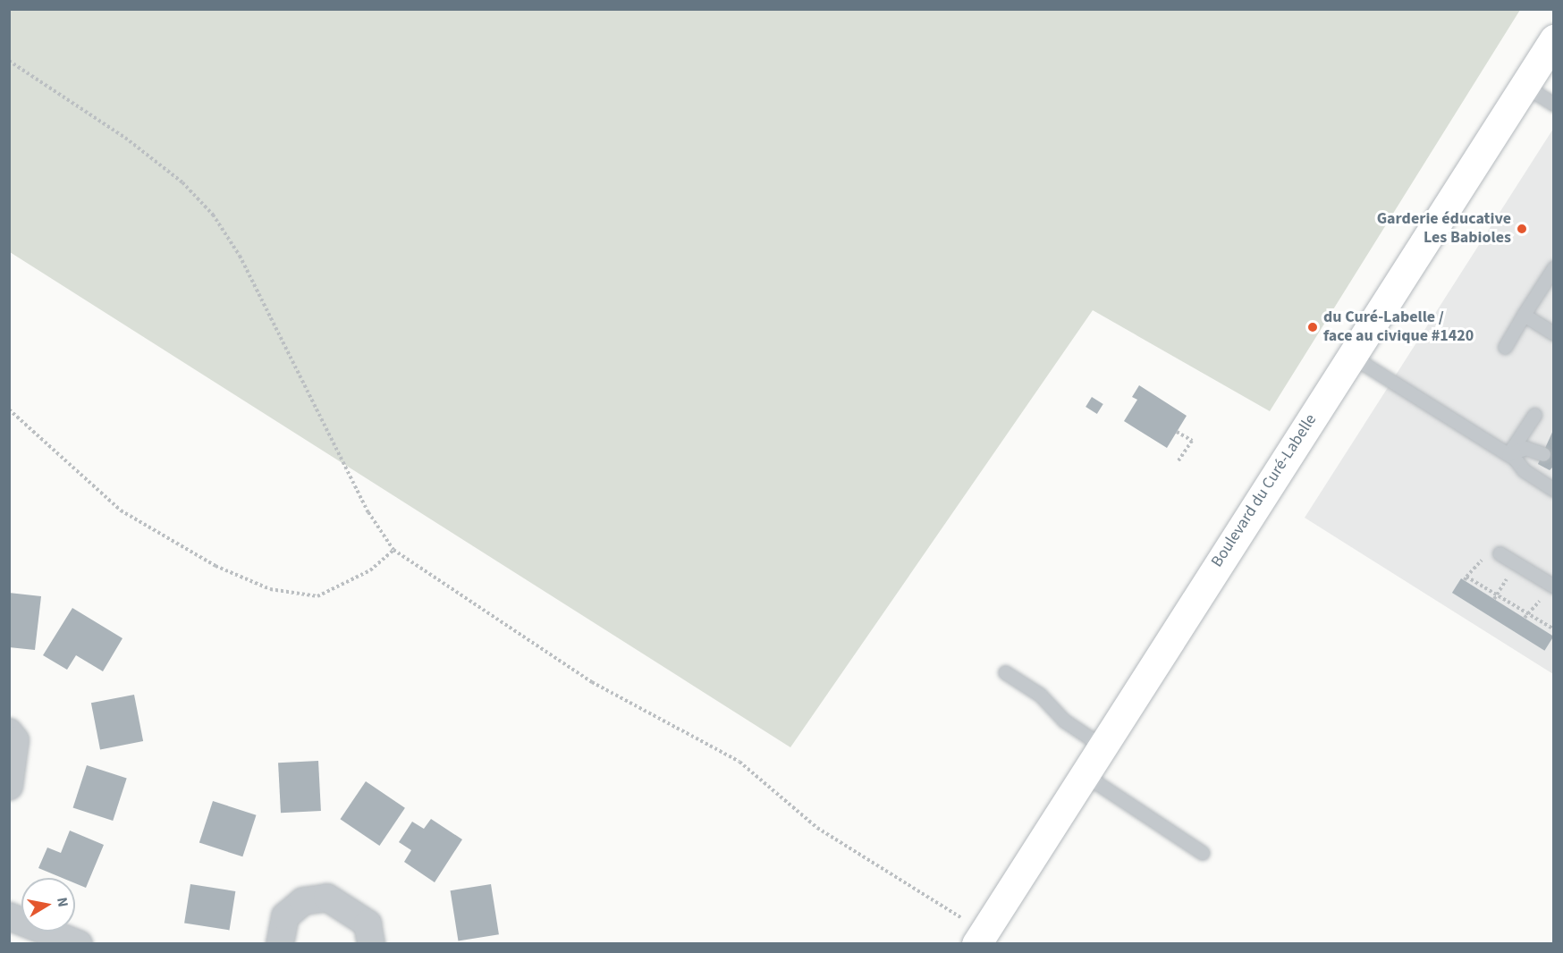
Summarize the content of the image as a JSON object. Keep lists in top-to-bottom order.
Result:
{
  "streets": {
    "main road": ["Boulevard du Curé-Labelle"]
  },
  "places": ["Garderie éducative Les Babioles", "du Curé-Labelle / face au civique #1420"],
  "north": "right"
}
